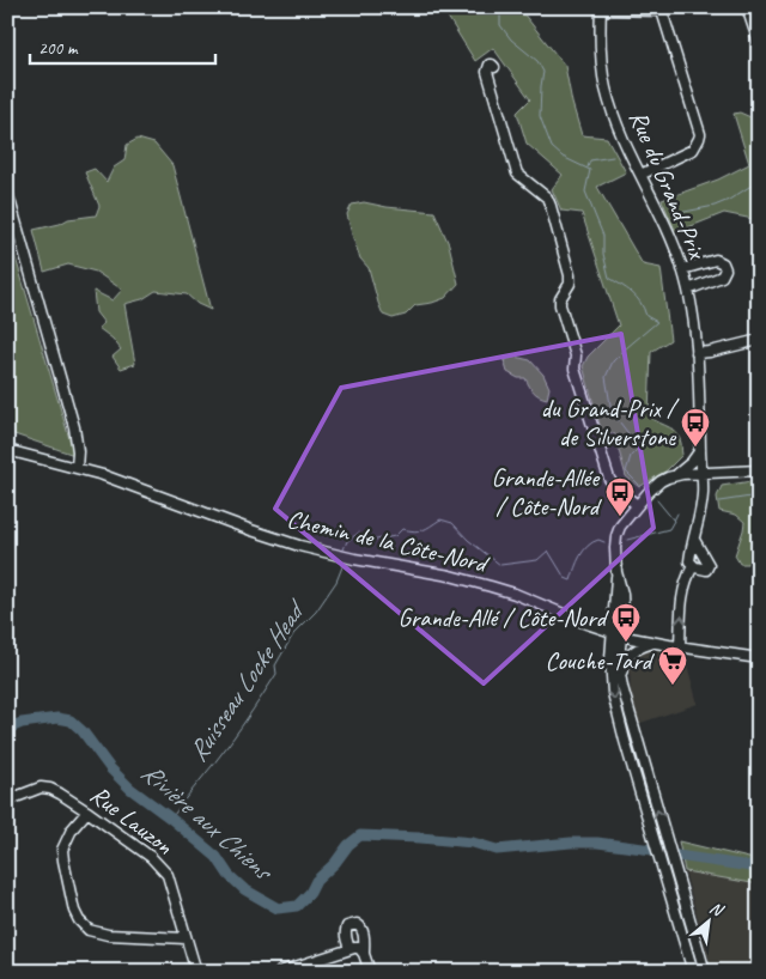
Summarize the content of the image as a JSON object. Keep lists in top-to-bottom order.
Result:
{
  "streets": {
    "street": ["Rue du Grand-Prix", "Chemin de la Côte-Nord", "Rue Lauzon"]
  },
  "water": ["Ruisseau Locke Head", "Rivière aux Chiens"],
  "places": {
    "bus stop": ["du Grand-Prix / de Silverstone", "Grande-Allée / Côte-Nord", "Grande-Allé / Côte-Nord"],
    "supermarket": ["Couche-Tard"]
  },
  "scale_bar": "200 m",
  "north": "top right"
}
